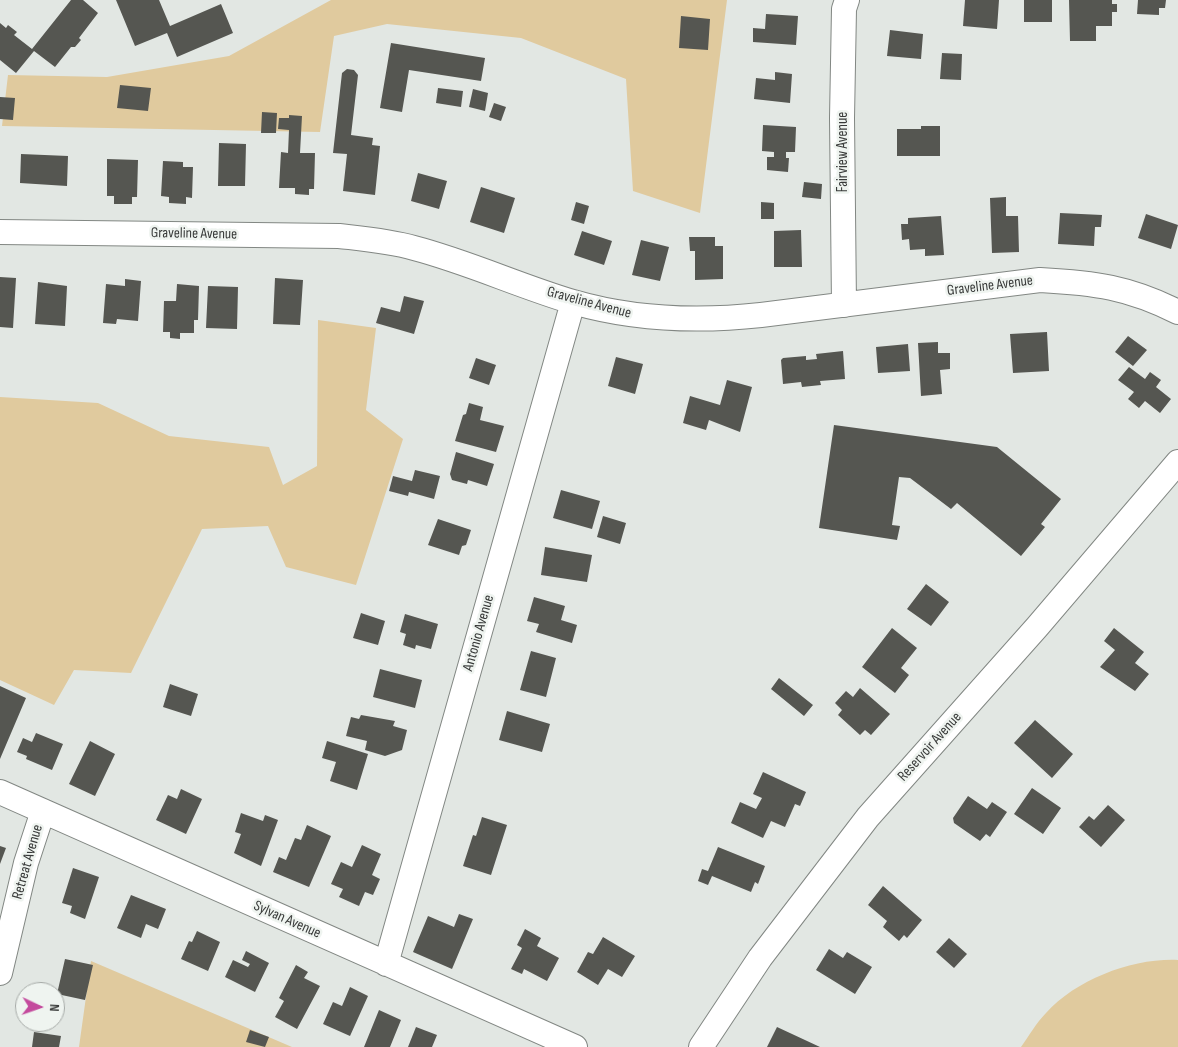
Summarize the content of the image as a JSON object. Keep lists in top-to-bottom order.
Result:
{
  "streets": {
    "street": [
      "Fairview Avenue",
      "Graveline Avenue",
      "Antonio Avenue",
      "Reservoir Avenue",
      "Retreat Avenue",
      "Sylvan Avenue"
    ]
  },
  "crossings": [
    ["Fairview Avenue", "Graveline Avenue"],
    ["Graveline Avenue", "Antonio Avenue"],
    ["Antonio Avenue", "Sylvan Avenue"],
    ["Retreat Avenue", "Sylvan Avenue"]
  ],
  "north": "right"
}
